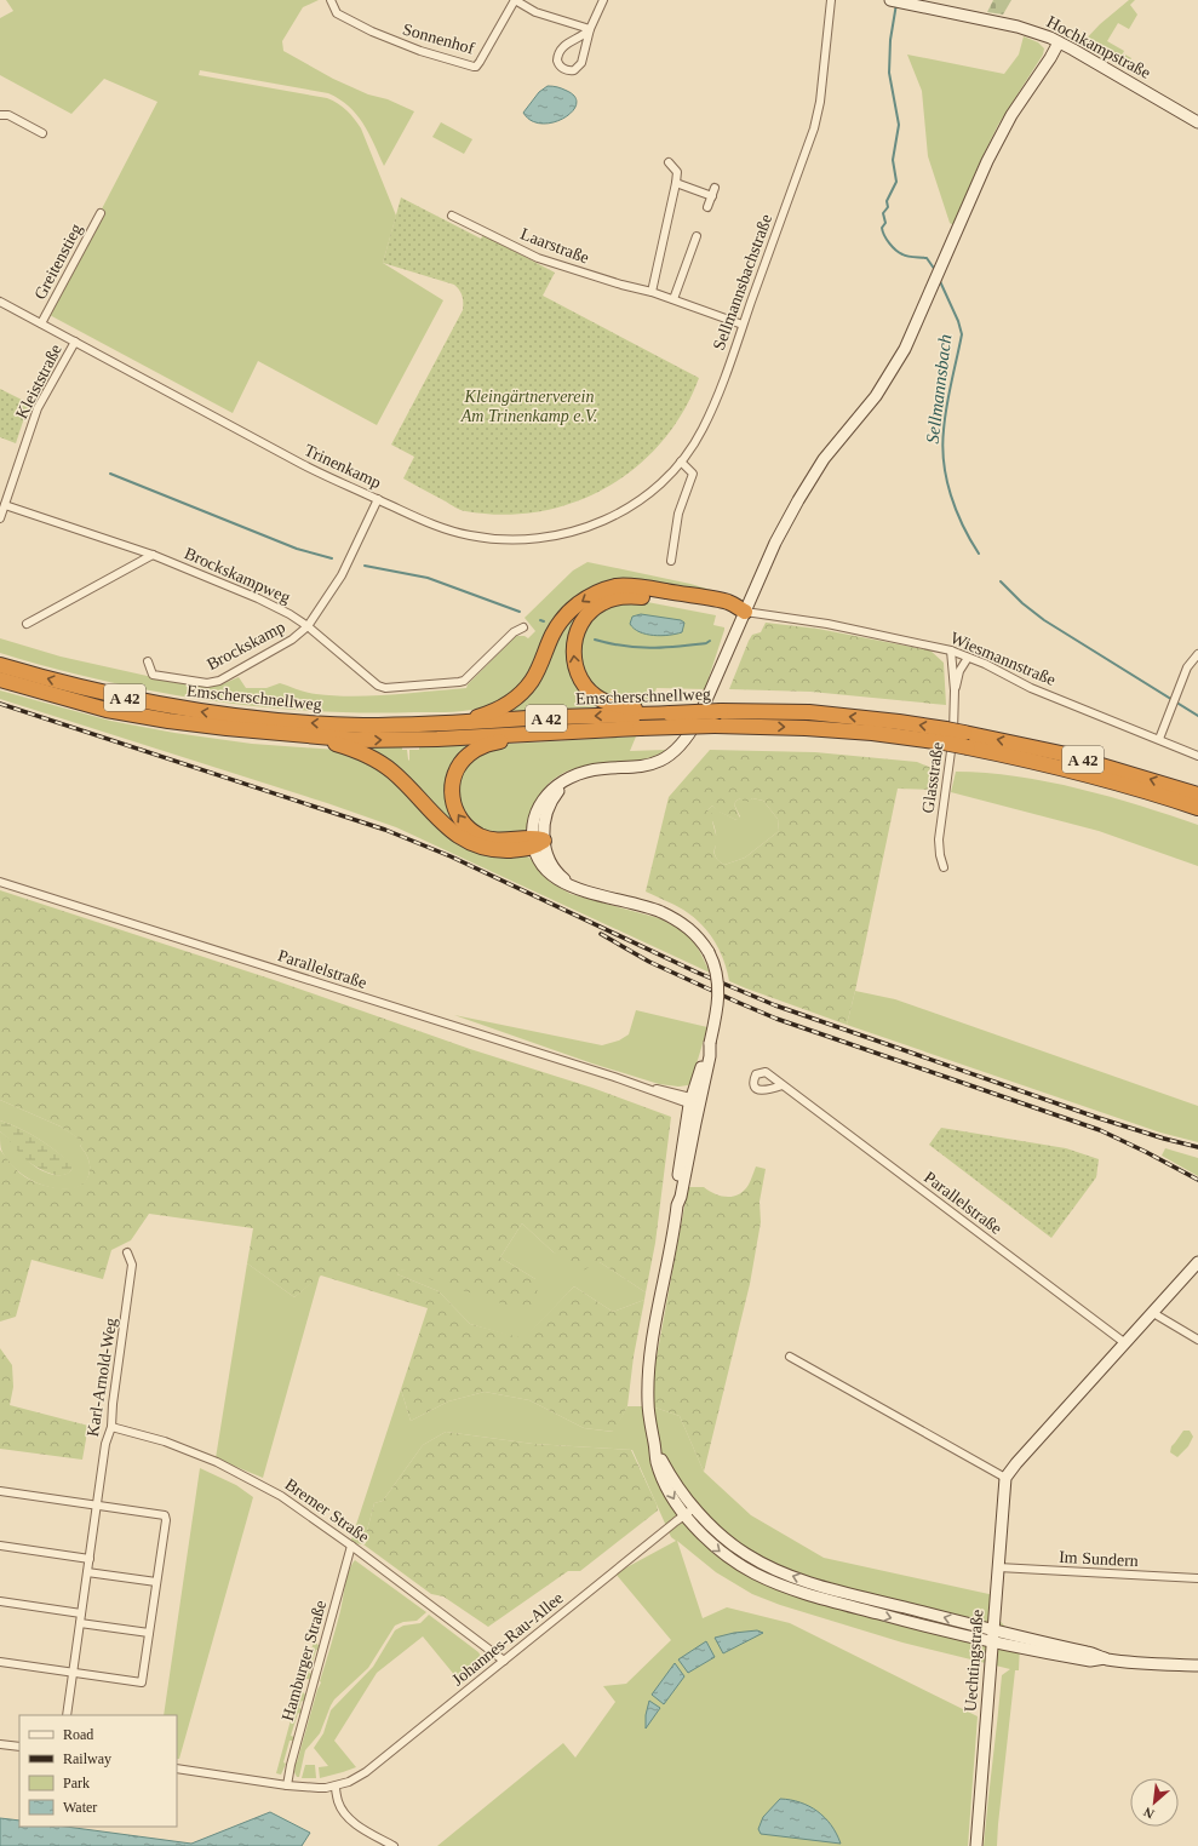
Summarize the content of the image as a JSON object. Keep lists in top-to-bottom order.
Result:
{
  "streets": {
    "highway": ["Emscherschnellweg", "A 42"],
    "main road": ["Hochkampstraße", "Uechtingstraße"],
    "street": [
      "Sonnenhof",
      "Laarstraße",
      "Greitenstieg",
      "Sellmannsbachstraße",
      "Kleiststraße",
      "Trinenkamp",
      "Brockskampweg",
      "Brockskamp",
      "Wiesmannstraße",
      "Glasstraße",
      "Parallelstraße",
      "Karl-Arnold-Weg",
      "Bremer Straße",
      "Im Sundern",
      "Johannes-Rau-Allee",
      "Hamburger Straße"
    ]
  },
  "crossings": [
    ["Laarstraße", "Sellmannsbachstraße"],
    ["Greitenstieg", "Trinenkamp"],
    ["Sellmannsbachstraße", "Trinenkamp"],
    ["Kleiststraße", "Trinenkamp"],
    ["Kleiststraße", "Brockskampweg"],
    ["Trinenkamp", "Brockskamp"],
    ["Brockskampweg", "Brockskamp"],
    ["Wiesmannstraße", "Glasstraße"],
    ["Karl-Arnold-Weg", "Bremer Straße"],
    ["Bremer Straße", "Johannes-Rau-Allee"],
    ["Bremer Straße", "Hamburger Straße"],
    ["Im Sundern", "Uechtingstraße"],
    ["Johannes-Rau-Allee", "Hamburger Straße"]
  ],
  "water": ["Sellmannsbach"],
  "parks": ["Kleingärtnerverein Am Trinenkamp e.V."],
  "legend": [
    "Road",
    "Railway",
    "Park",
    "Water"
  ],
  "north": "bottom left"
}
